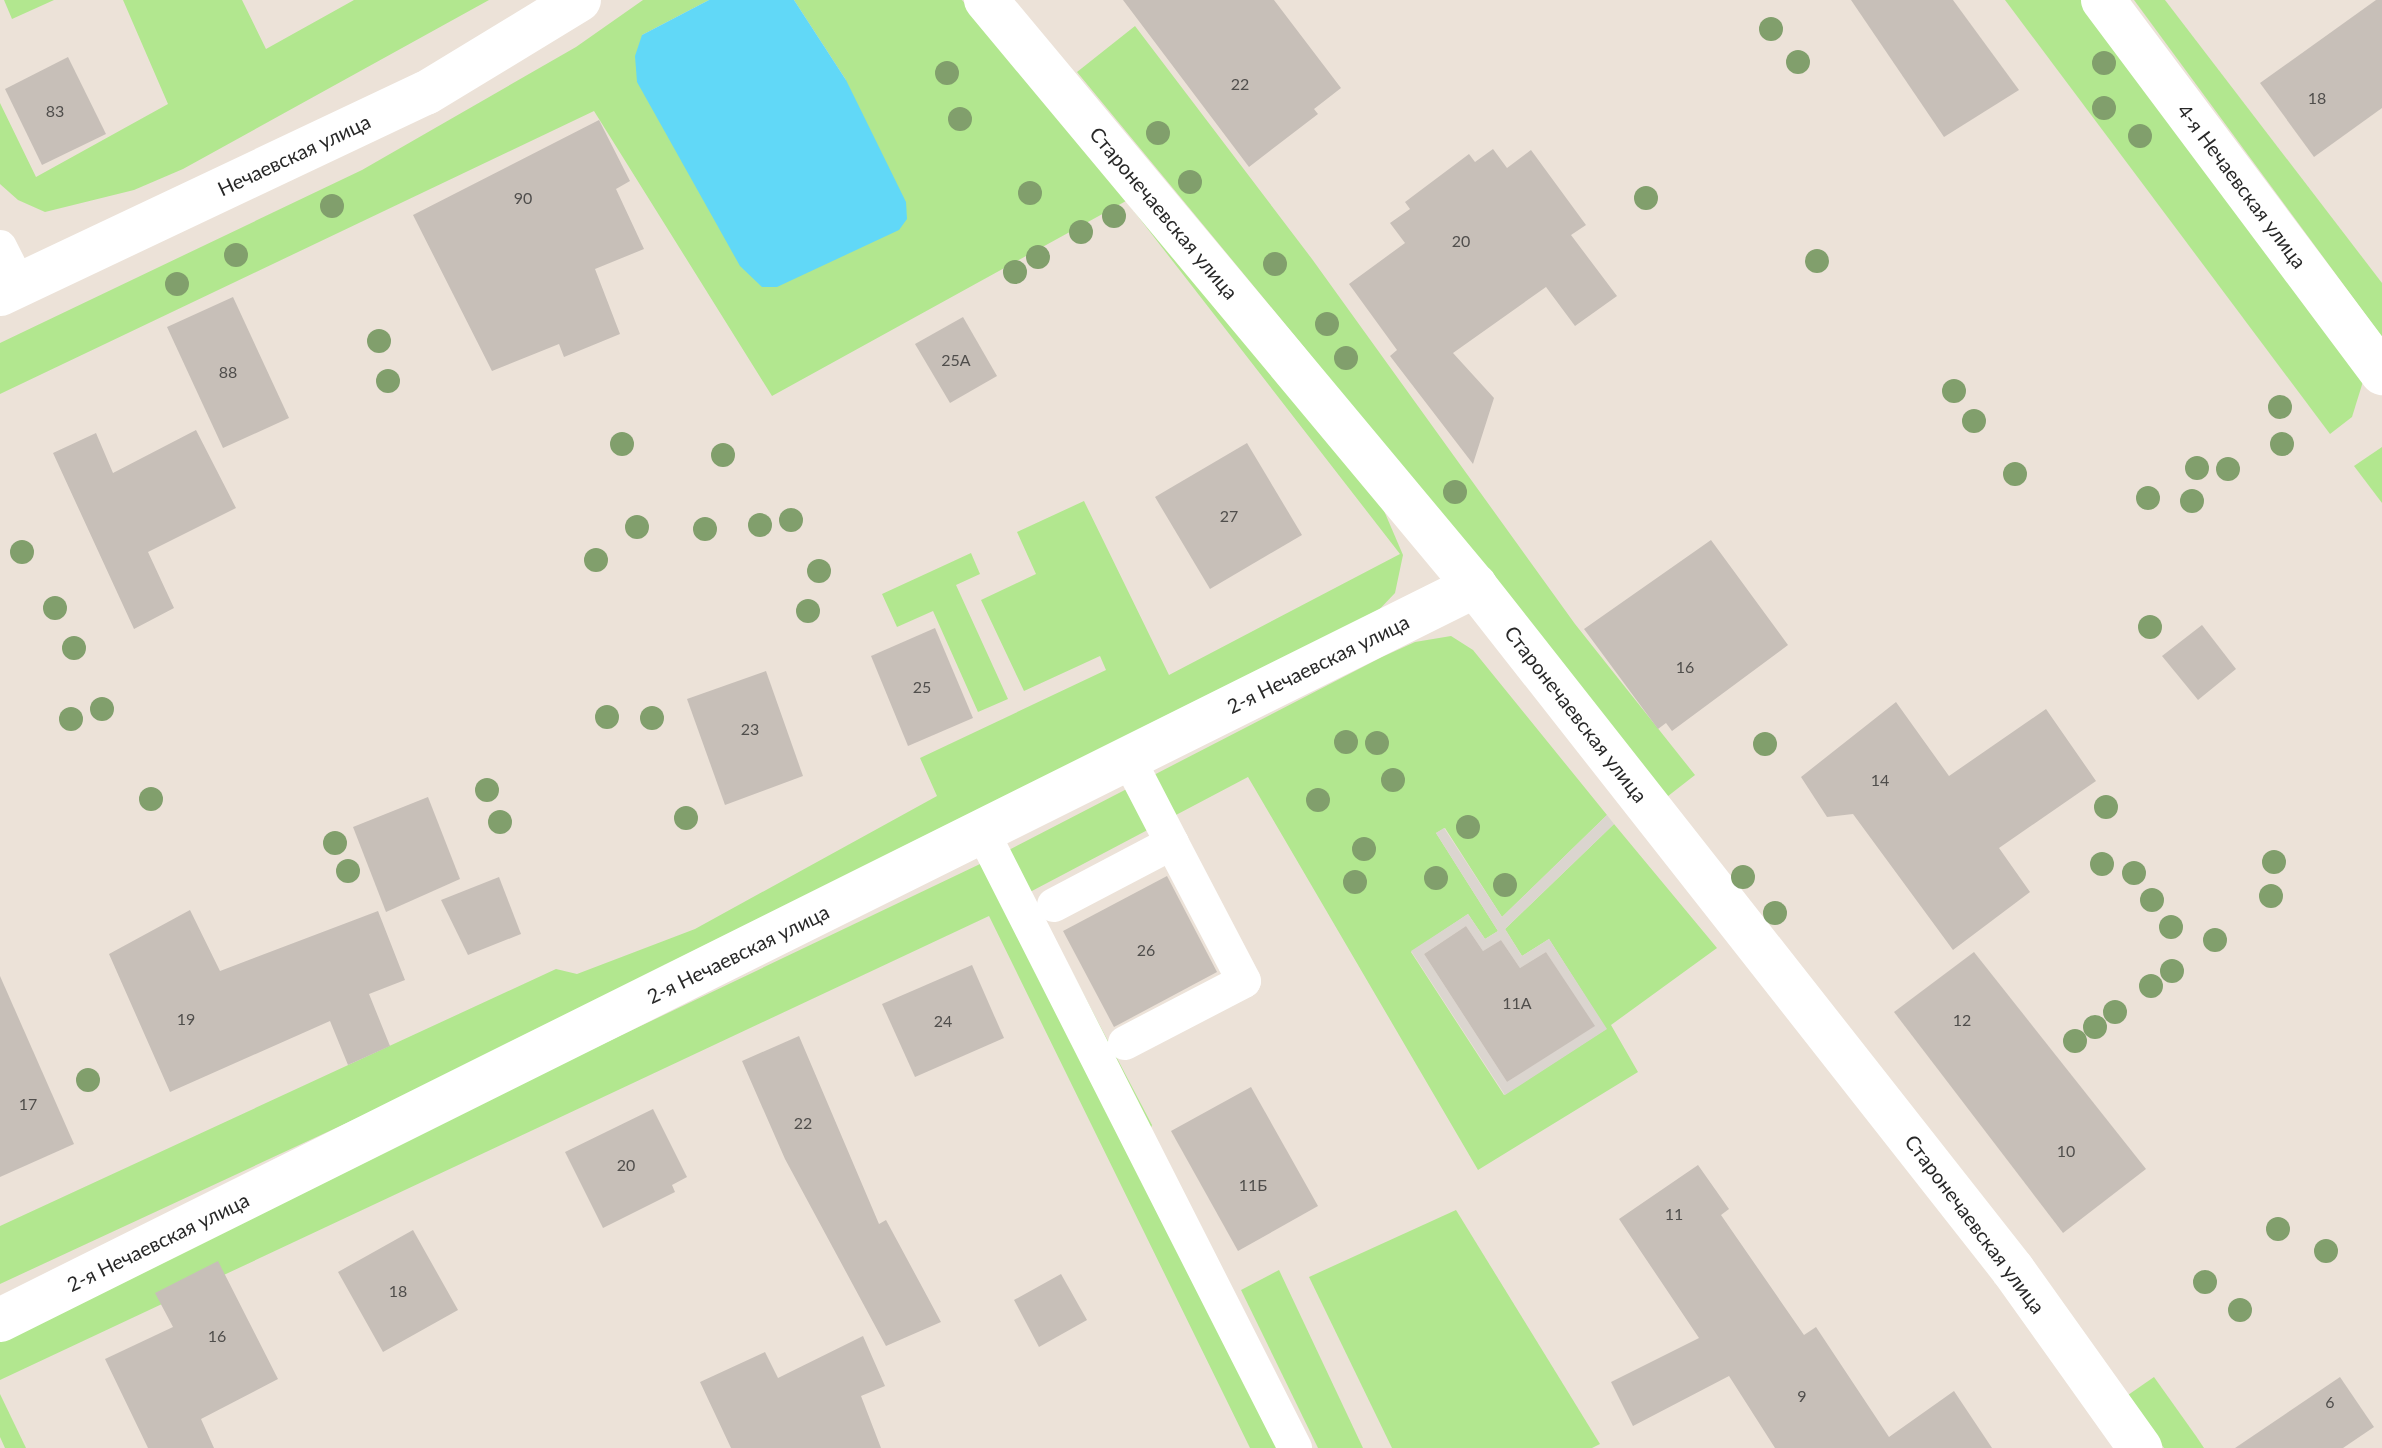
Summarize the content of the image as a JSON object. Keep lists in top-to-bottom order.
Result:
{
  "streets": {
    "street": [
      "Нечаевская улица",
      "4-я Нечаевская улица",
      "Старонечаевская улица",
      "2-я Нечаевская улица"
    ]
  },
  "crossings": [
    ["Старонечаевская улица", "2-я Нечаевская улица"]
  ],
  "house_numbers": [
    "22",
    "18",
    "83",
    "90",
    "20",
    "25А",
    "88",
    "27",
    "16",
    "25",
    "23",
    "14",
    "26",
    "11А",
    "19",
    "12",
    "24",
    "17",
    "22",
    "10",
    "20",
    "11Б",
    "11",
    "18",
    "16",
    "9",
    "6"
  ]
}
